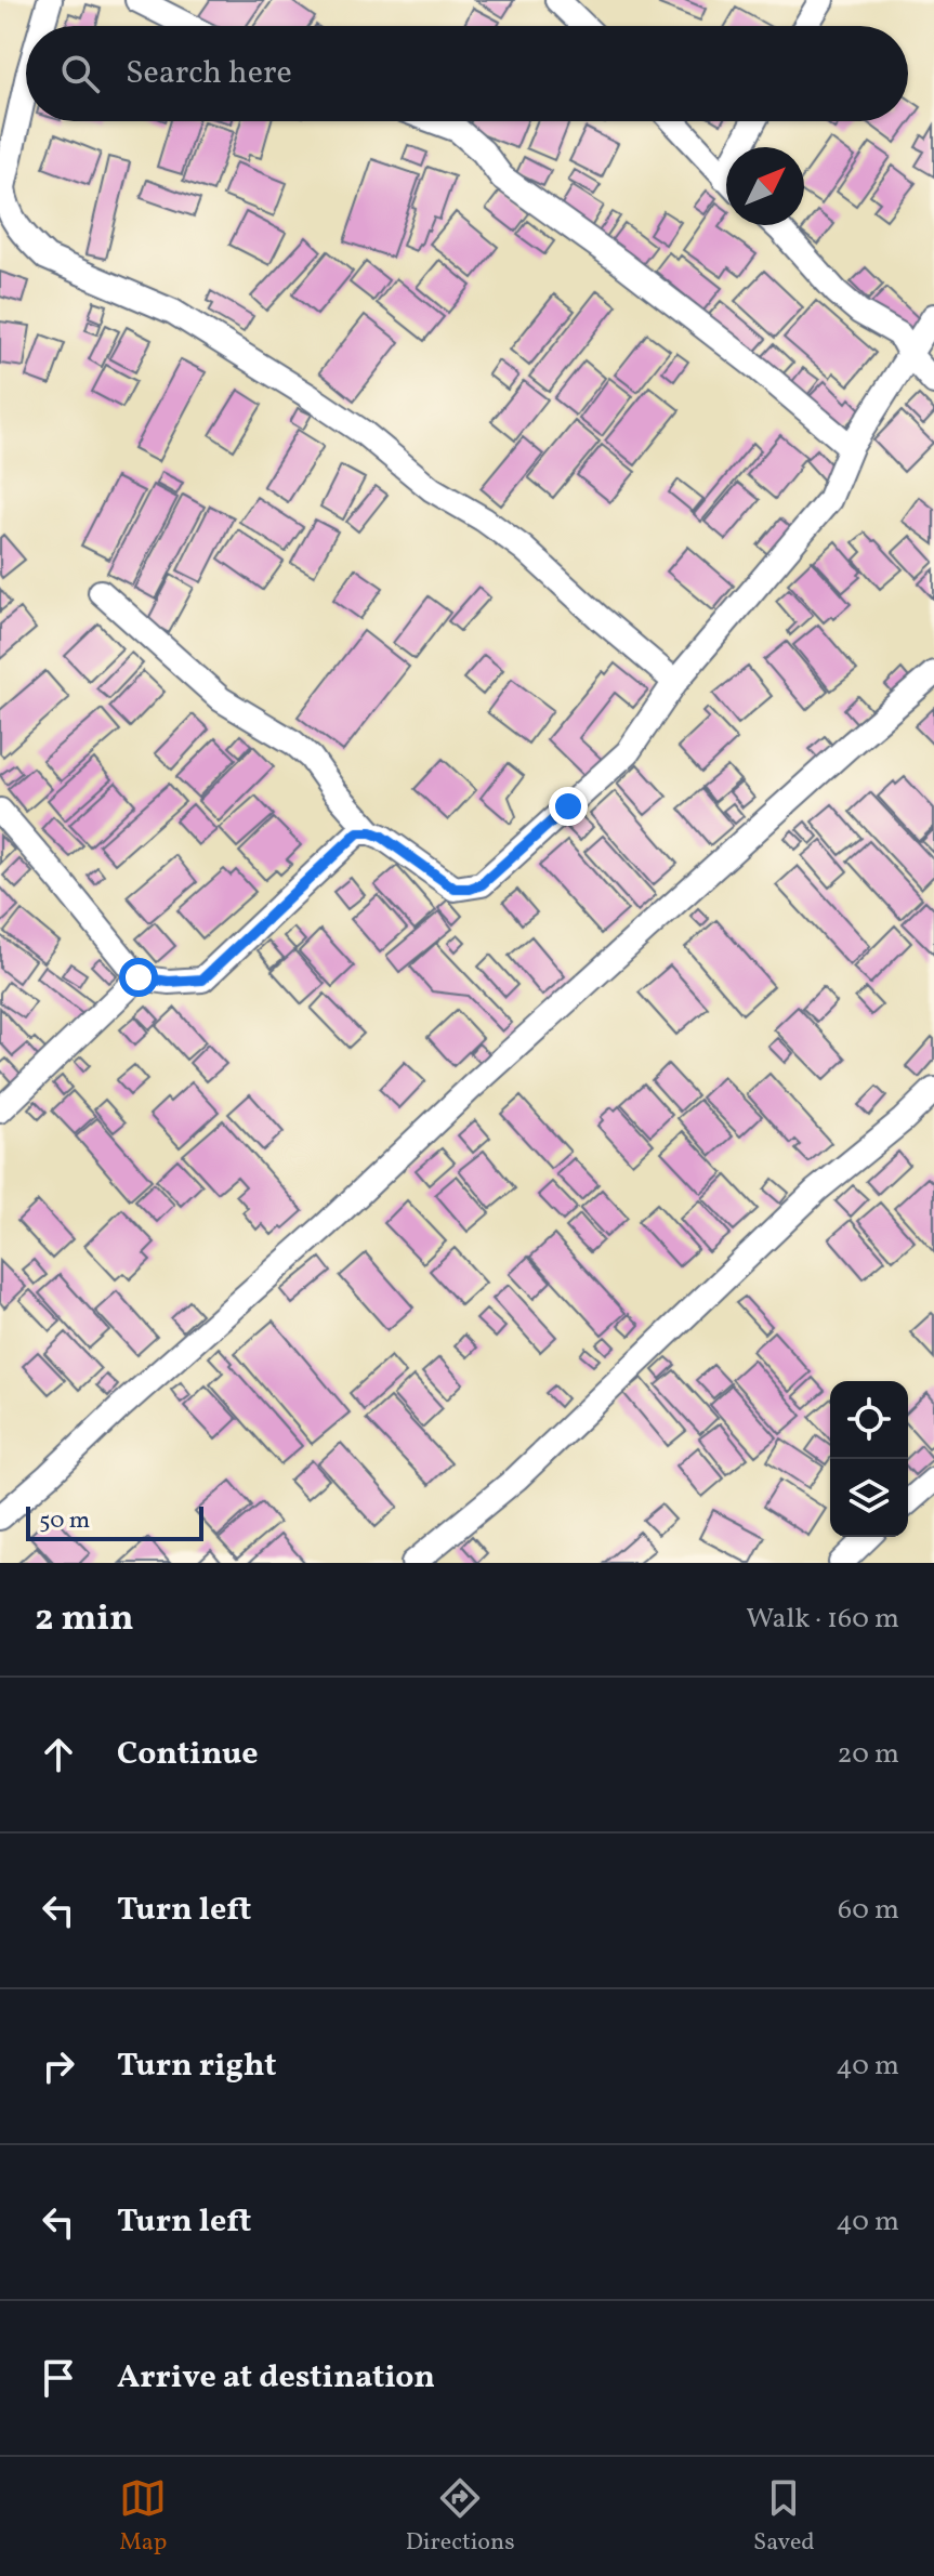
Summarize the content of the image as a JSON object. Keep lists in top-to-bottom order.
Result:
{
  "scale_bar": "50 m",
  "north": "top right",
  "page": {
    "search": "Search here",
    "scale": "50 m",
    "heading": ["2 min", "Walk · 160 m"],
    "list": [
      ["Continue", "20 m"],
      ["Turn left", "60 m"],
      ["Turn right", "40 m"],
      ["Turn left", "40 m"],
      "Arrive at destination"
    ],
    "nav": ["Map", "Directions", "Saved"]
  }
}
